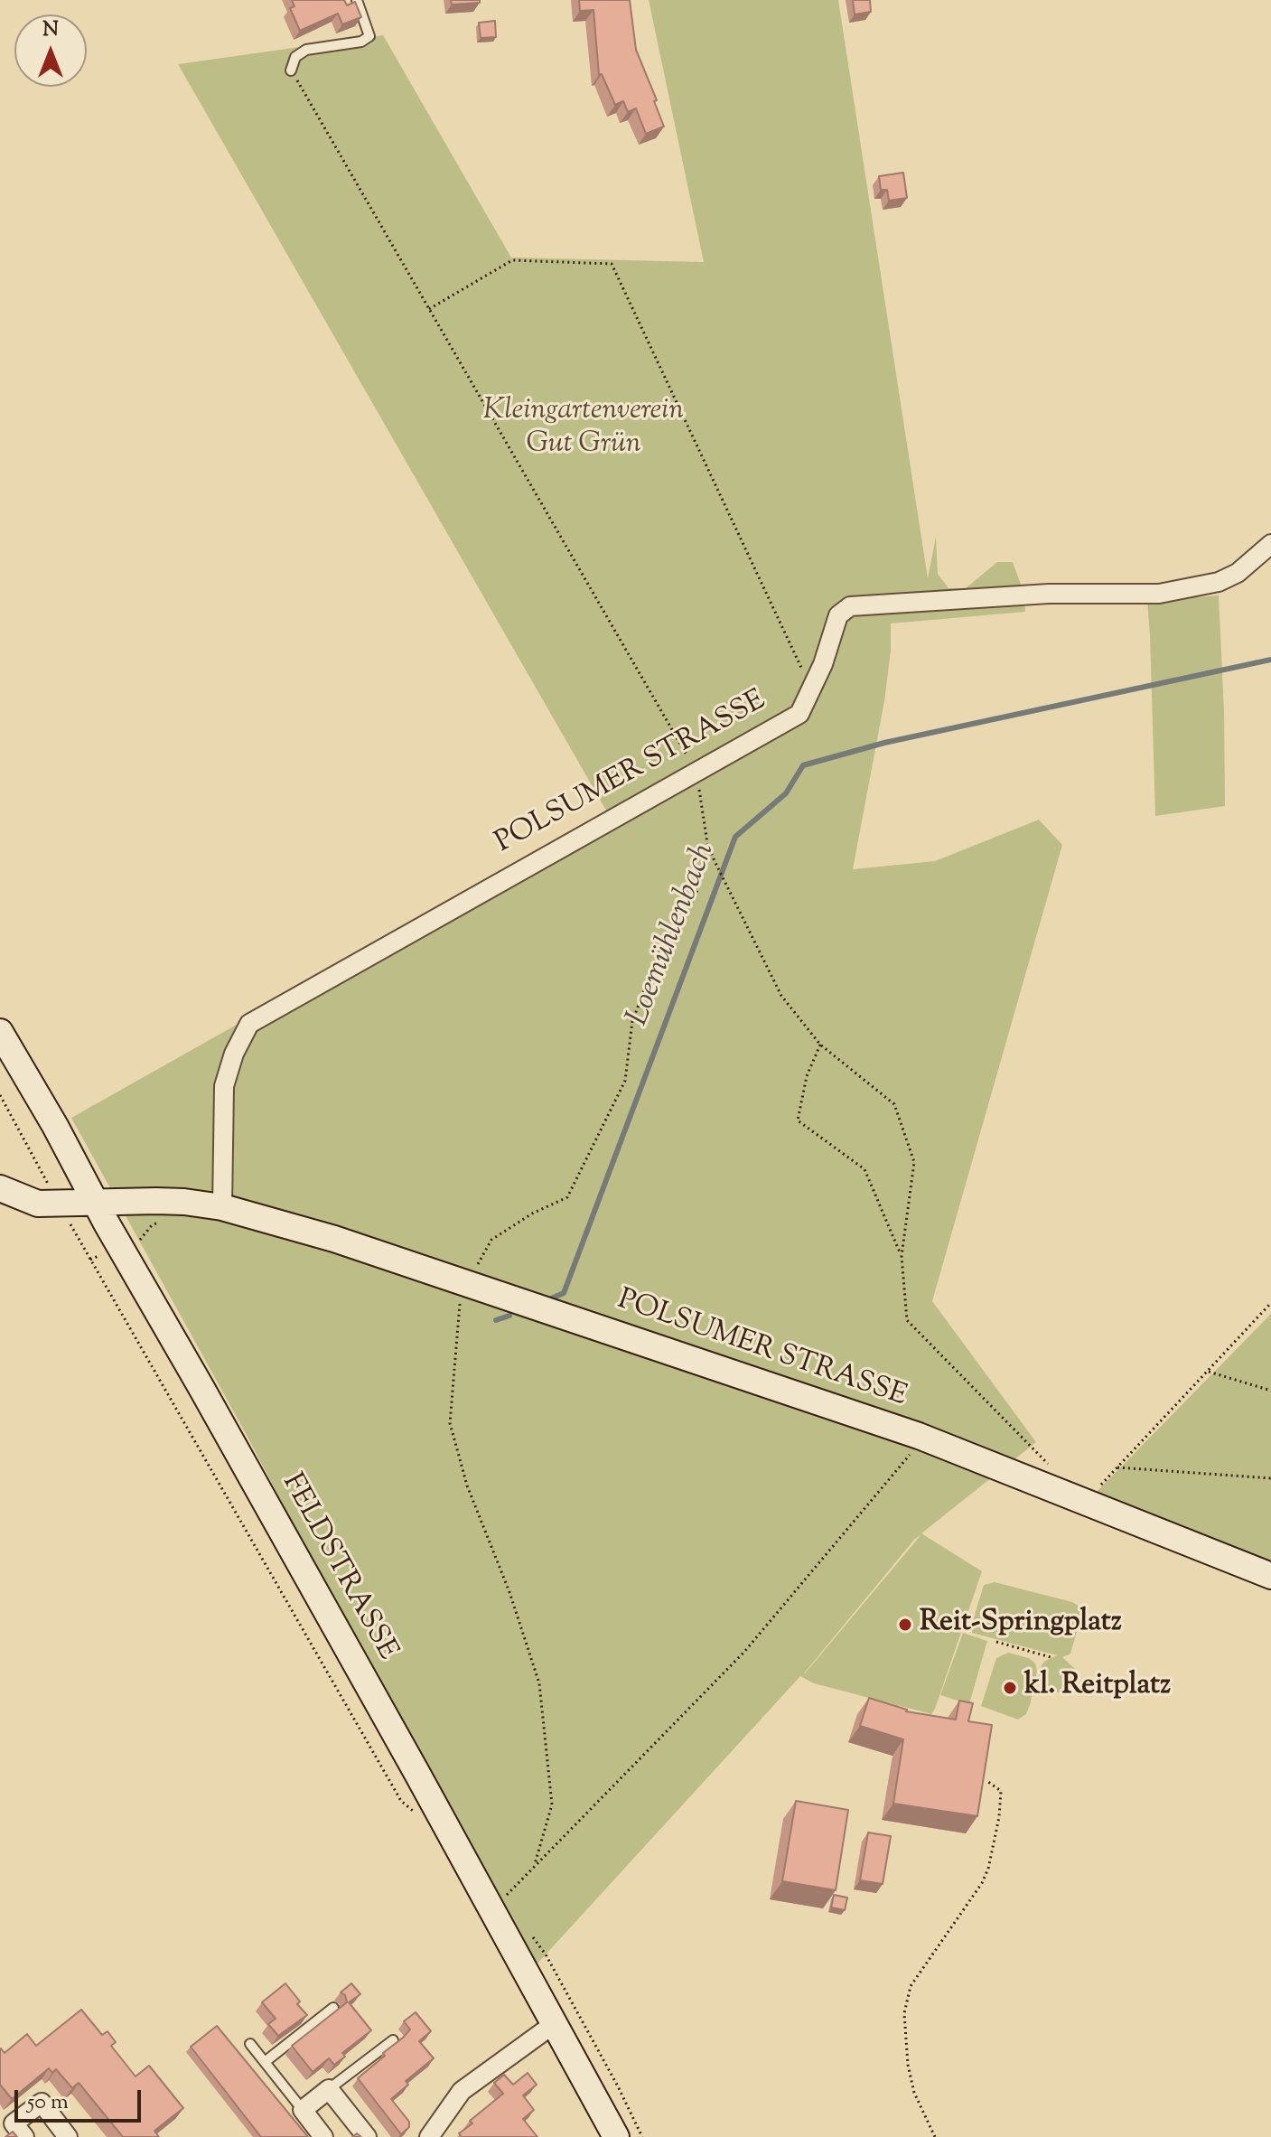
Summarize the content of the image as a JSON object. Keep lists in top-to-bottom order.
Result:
{
  "streets": {
    "street": ["POLSUMER STRASSE", "FELDSTRASSE"]
  },
  "crossings": [
    ["POLSUMER STRASSE", "FELDSTRASSE"]
  ],
  "water": ["Loemühlenbach"],
  "parks": ["Kleingartenverein Gut Grün"],
  "places": ["Reit-Springplatz", "kl. Reitplatz"],
  "scale_bar": "50 m",
  "north": "top"
}
